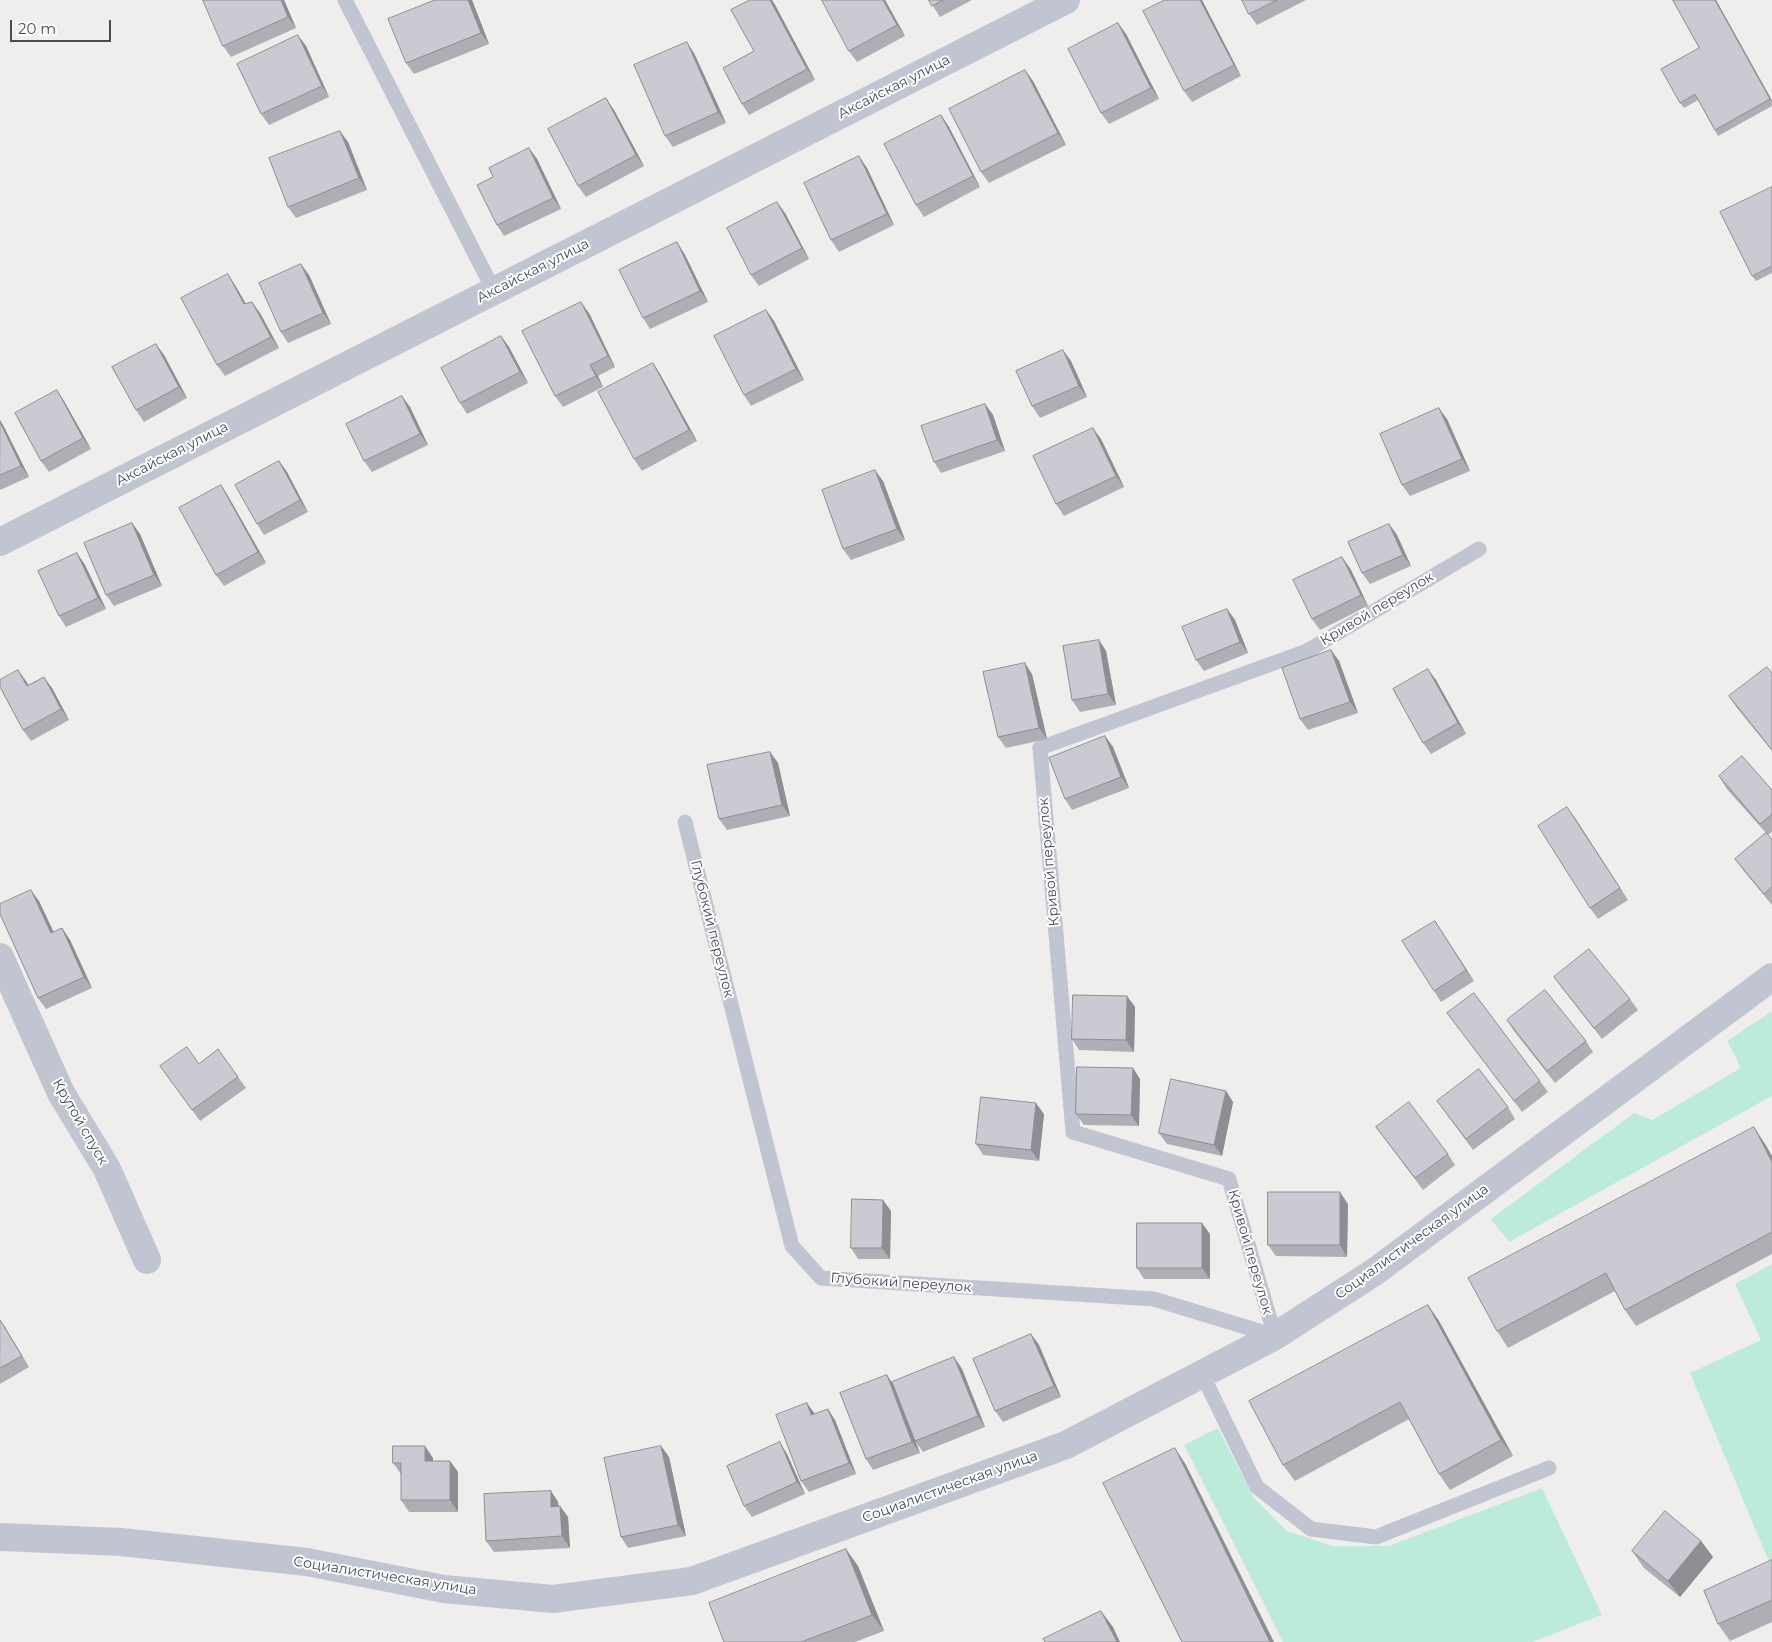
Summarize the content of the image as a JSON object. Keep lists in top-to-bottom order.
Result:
{
  "streets": {
    "street": ["Аксайская улица", "Крутой спуск", "Социалистическая улица"],
    "lane": ["Кривой переулок", "Глубокий переулок"]
  },
  "crossings": [
    ["Кривой переулок", "Глубокий переулок"],
    ["Кривой переулок", "Социалистическая улица"],
    ["Глубокий переулок", "Социалистическая улица"]
  ],
  "scale_bar": "20 m"
}
